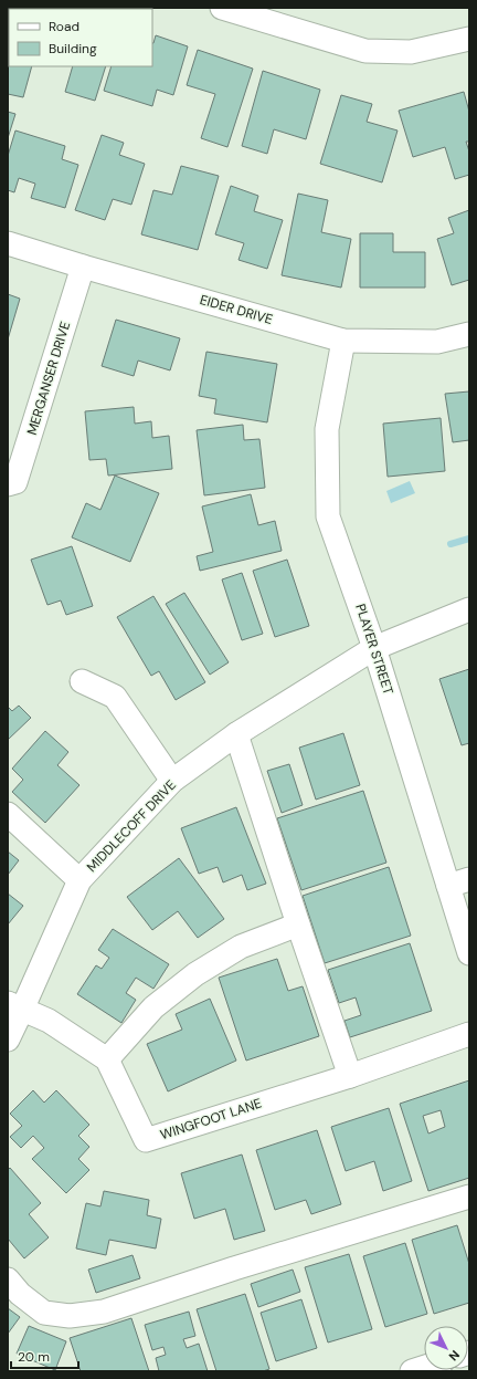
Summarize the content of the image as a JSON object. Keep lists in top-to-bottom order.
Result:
{
  "streets": {
    "street": [
      "EIDER DRIVE",
      "MERGANSER DRIVE",
      "PLAYER STREET",
      "MIDDLECOFF DRIVE",
      "WINGFOOT LANE"
    ]
  },
  "crossings": [
    ["EIDER DRIVE", "MERGANSER DRIVE"],
    ["EIDER DRIVE", "PLAYER STREET"],
    ["PLAYER STREET", "MIDDLECOFF DRIVE"]
  ],
  "legend": ["Road", "Building"],
  "scale_bar": "20 m",
  "north": "bottom right"
}
